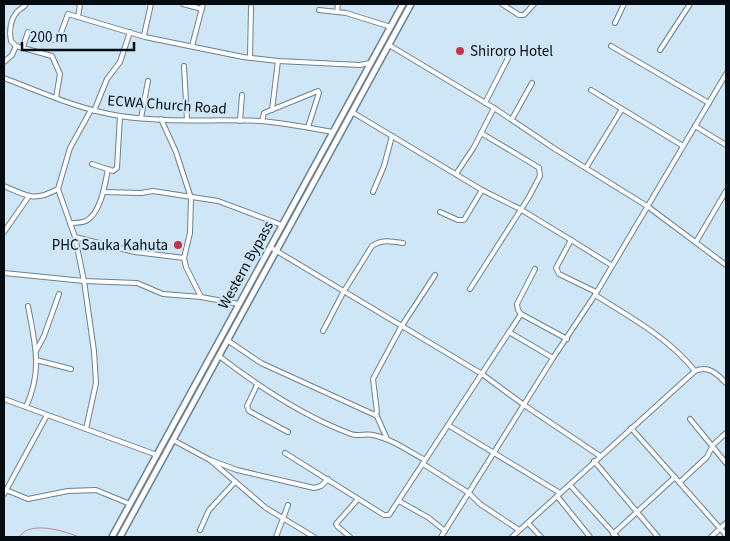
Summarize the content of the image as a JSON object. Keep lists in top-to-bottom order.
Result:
{
  "streets": {
    "main road": ["Western Bypass"],
    "street": ["ECWA Church Road"]
  },
  "crossings": [
    ["ECWA Church Road", "Western Bypass"]
  ],
  "places": ["Shiroro Hotel", "PHC Sauka Kahuta"],
  "scale_bar": "200 m"
}
